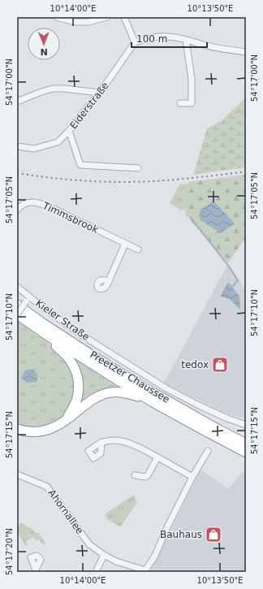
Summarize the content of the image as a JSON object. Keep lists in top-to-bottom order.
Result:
{
  "streets": {
    "highway": ["Preetzer Chaussee"],
    "street": [
      "Eiderstraße",
      "Timmsbrook",
      "Kieler Straße",
      "Ahornallee"
    ]
  },
  "places": {
    "shop": ["tedox", "Bauhaus"]
  },
  "scale_bar": "100 m",
  "north": "bottom",
  "coordinates": [
    "10°14'00\"E",
    "10°13'50\"E",
    "54°17'00\"N",
    "54°17'05\"N",
    "54°17'10\"N",
    "54°17'15\"N",
    "54°17'20\"N"
  ]
}
